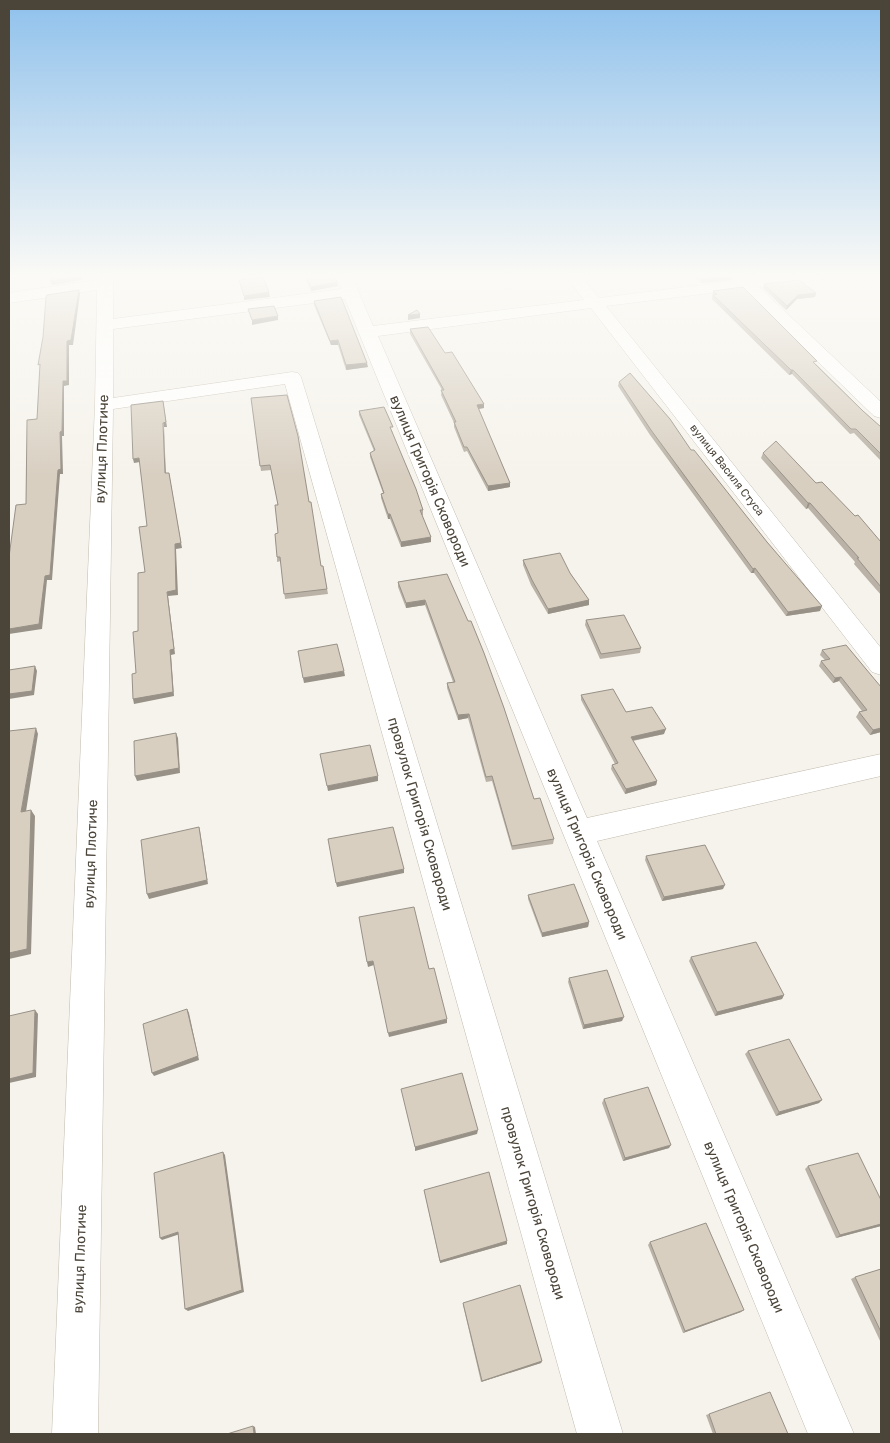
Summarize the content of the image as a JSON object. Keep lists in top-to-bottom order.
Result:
{
  "streets": {
    "street": [
      "вулиця Плотиче",
      "вулиця Василя Стуса",
      "вулиця Григорія Сковороди",
      "провулок Григорія Сковороди"
    ]
  },
  "crossings": [
    ["вулиця Плотиче", "провулок Григорія Сковороди"]
  ]
}
